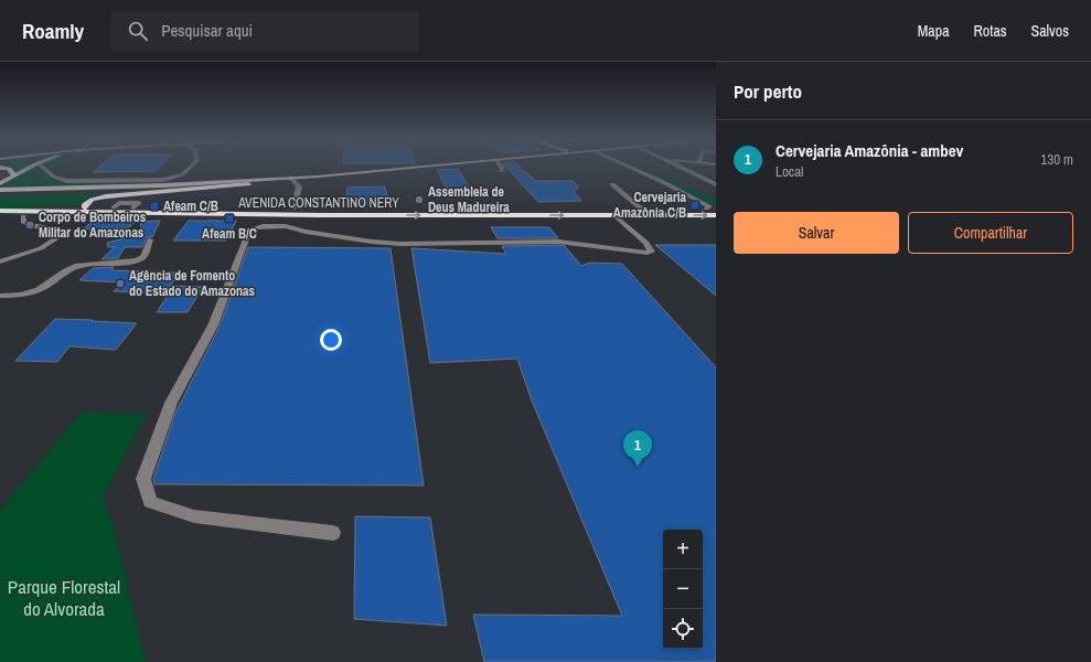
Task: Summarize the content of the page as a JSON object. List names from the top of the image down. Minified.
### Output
{"streets":{"highway":["AVENIDA CONSTANTINO NERY"]},"parks":["Parque Florestal do Alvorada"],"places":{"other":["Assembleia de Deus Madureira","Corpo de Bombeiros Militar do Amazonas","Agência de Fomento do Estado do Amazonas"],"transit":["Cervejaria Amazônia C/B","Afeam C/B","Afeam B/C"]},"page":{"header":"Roamly","search":"Pesquisar aqui","nav":["Mapa","Rotas","Salvos"],"heading":"Por perto","list":[{"mark":"1","name":"Cervejaria Amazônia - ambev","note":"Local","value":"130 m"}],"buttons":["Salvar","Compartilhar"],"pins":"1","map_buttons":["+","−"]}}
